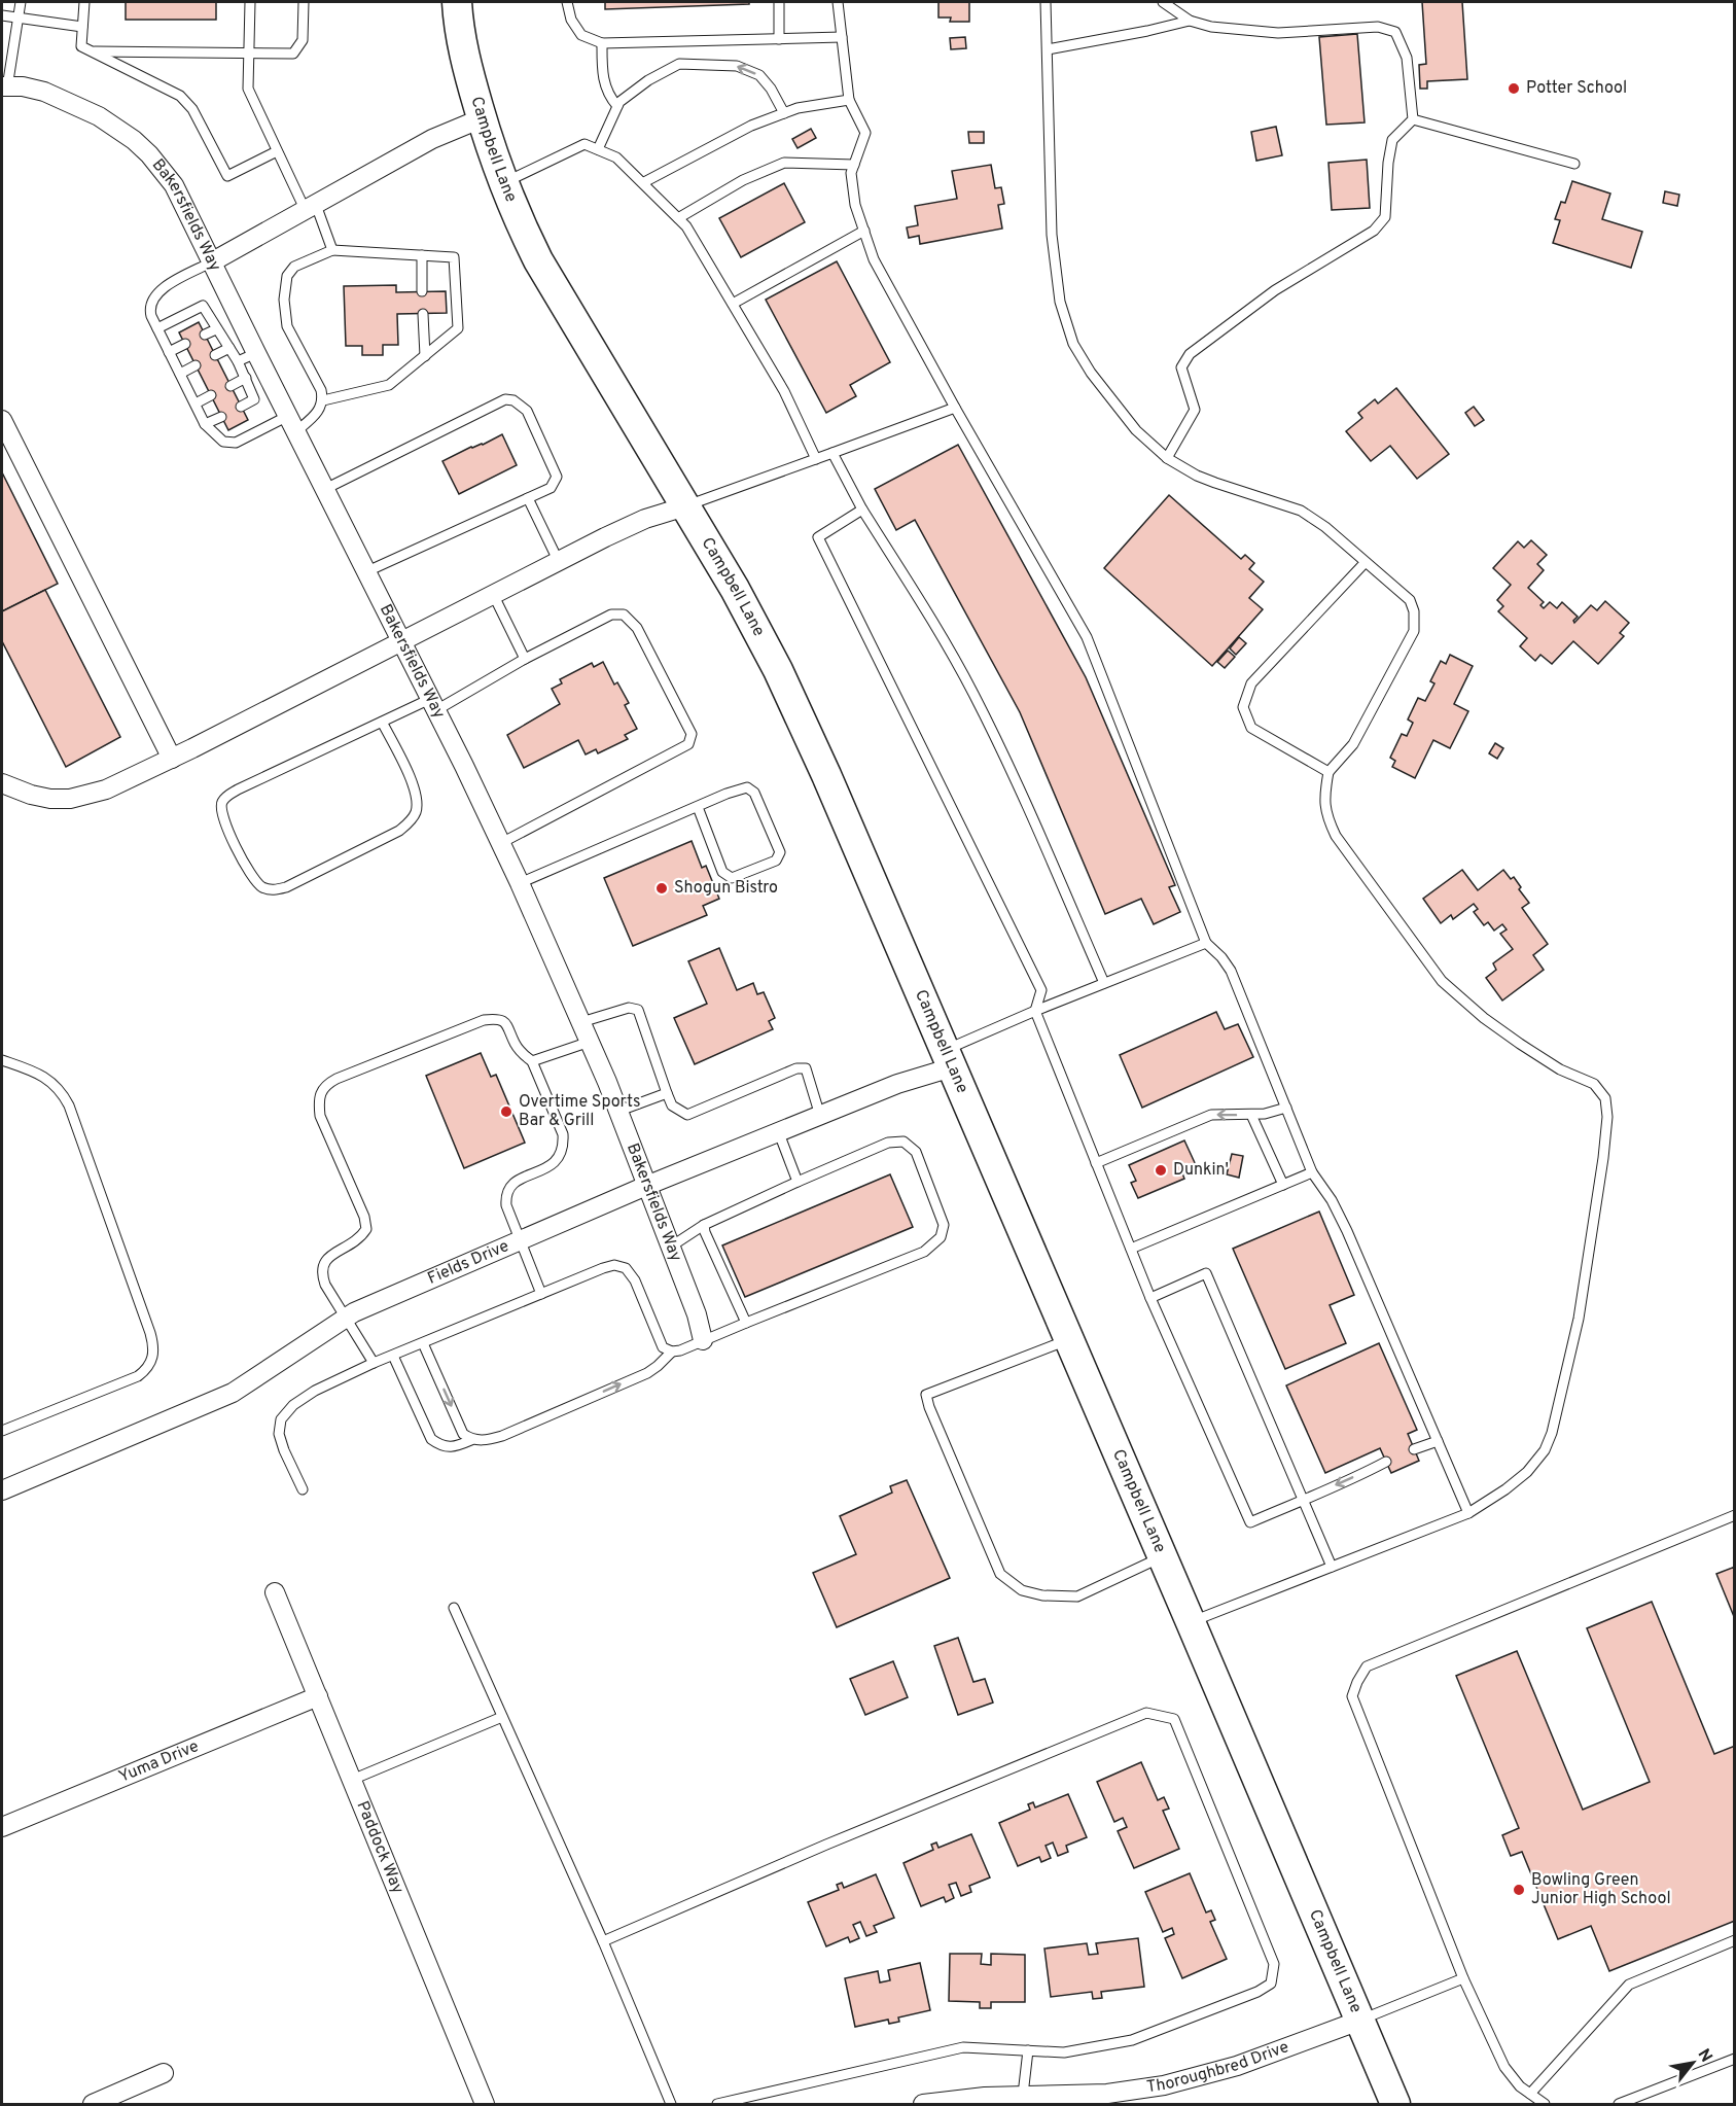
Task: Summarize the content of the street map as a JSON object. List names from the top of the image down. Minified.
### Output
{"streets":{"main road":["Campbell Lane"],"street":["Bakersfields Way","Fields Drive","Yuma Drive","Paddock Way","Thoroughbred Drive"]},"crossings":[["Campbell Lane","Fields Drive"],["Campbell Lane","Thoroughbred Drive"],["Bakersfields Way","Fields Drive"],["Yuma Drive","Paddock Way"]],"places":["Potter School","Shogun Bistro","Overtime Sports Bar & Grill","Dunkin'","Bowling Green Junior High School"],"north":"top right"}
